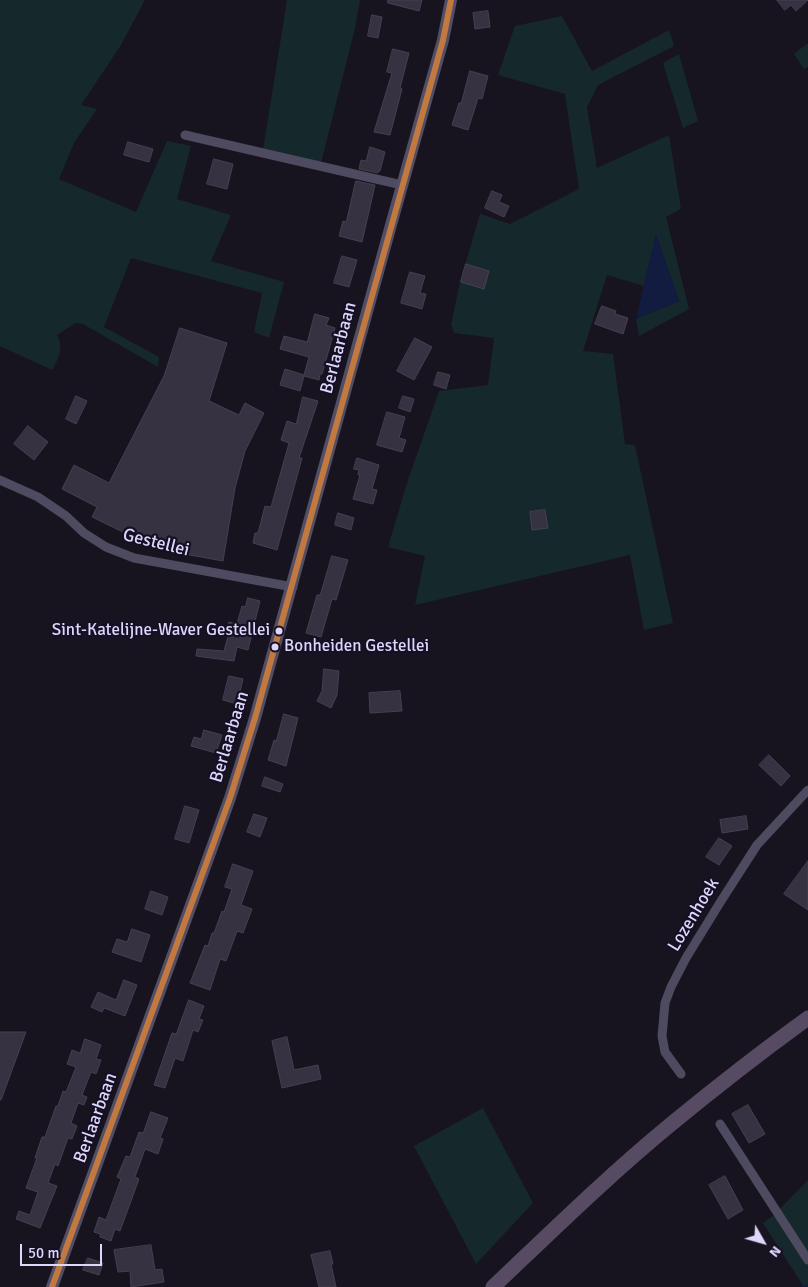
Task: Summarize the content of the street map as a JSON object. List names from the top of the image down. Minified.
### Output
{"streets":{"street":["Berlaarbaan","Gestellei","Lozenhoek"]},"crossings":[["Berlaarbaan","Gestellei"]],"places":["Sint-Katelijne-Waver Gestellei","Bonheiden Gestellei"],"scale_bar":"50 m","north":"bottom right"}
